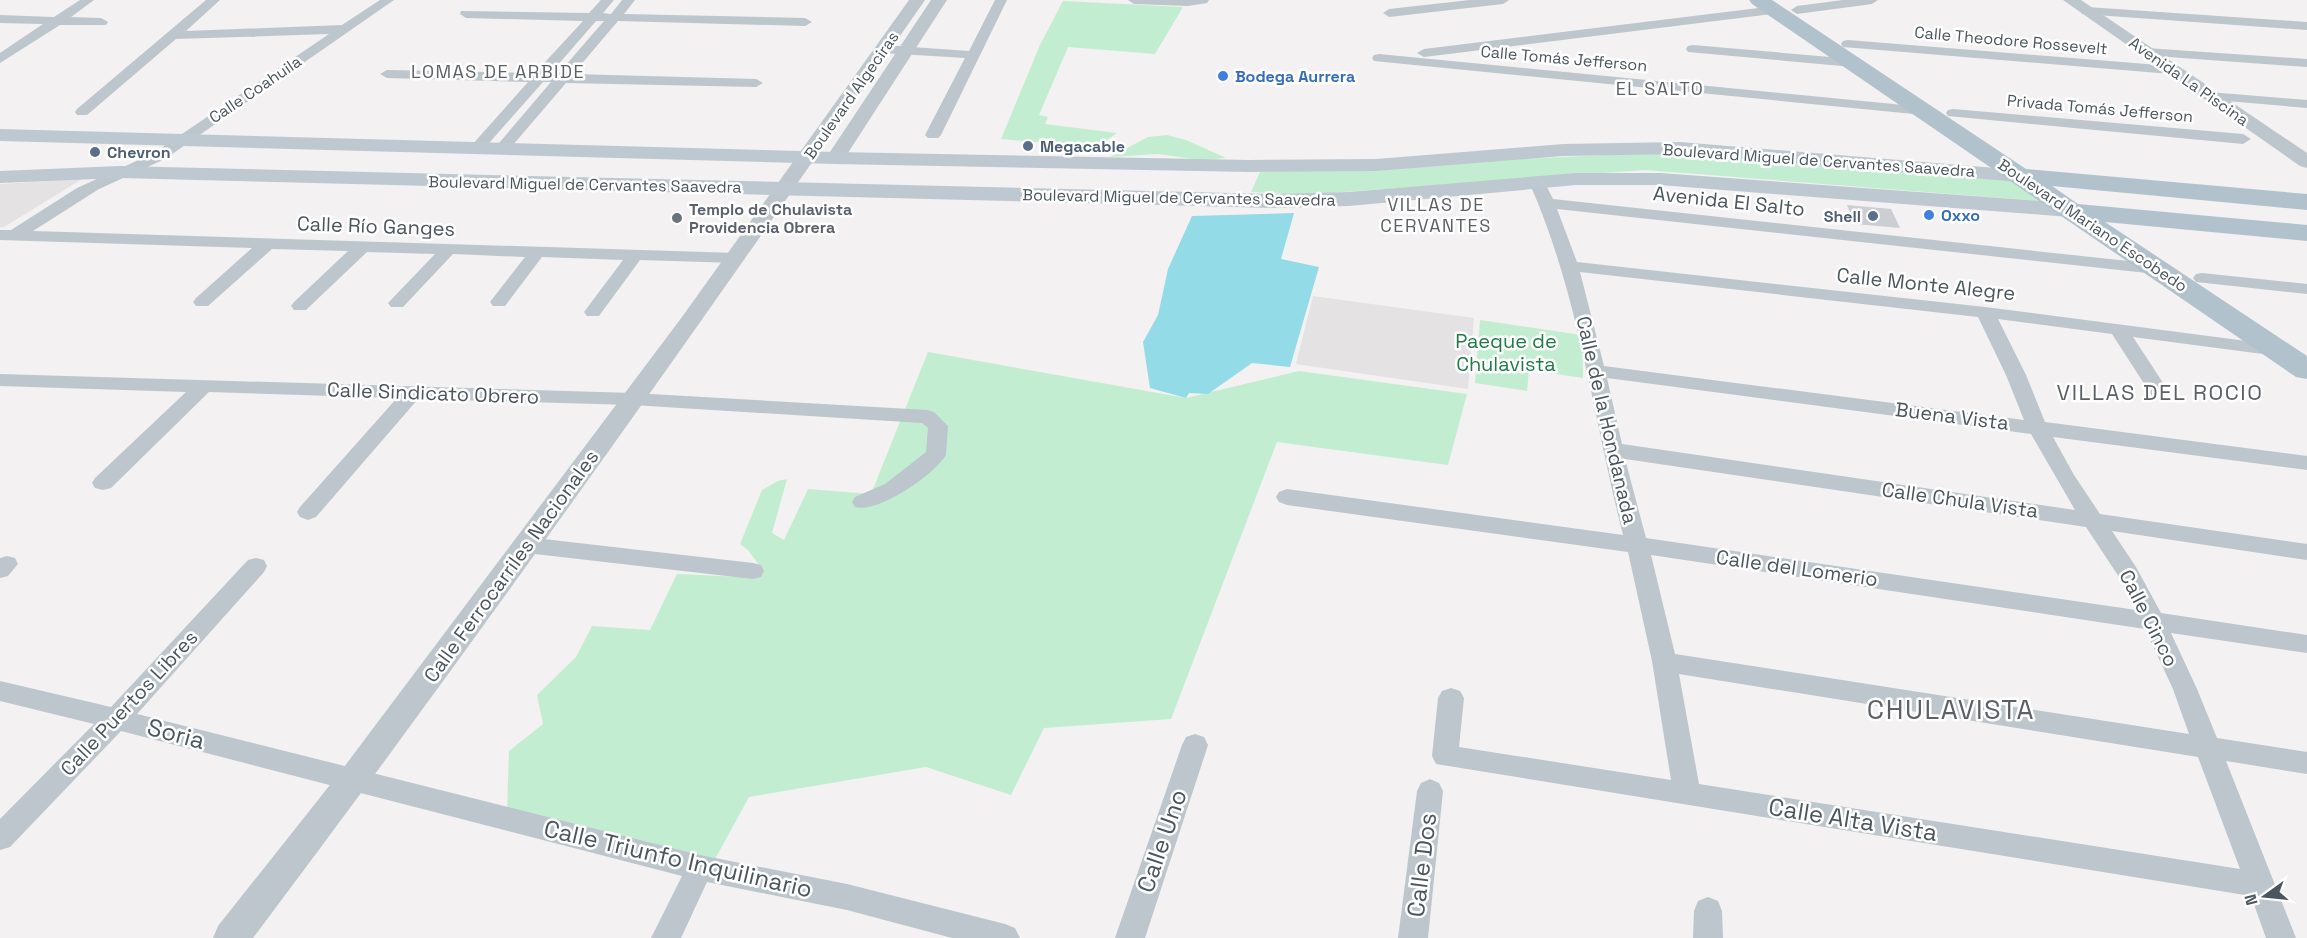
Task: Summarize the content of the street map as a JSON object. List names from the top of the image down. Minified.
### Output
{"streets":{"main road":["Boulevard Miguel de Cervantes Saavedra","Boulevard Mariano Escobedo"],"street":["Calle Theodore Rossevelt","Calle Tomás Jefferson","Avenida La Piscina","Calle Coahuila","Boulevard Algeciras","Privada Tomás Jefferson","Avenida El Salto","Calle Río Ganges","Calle Monte Alegre","Calle Sindicato Obrero","Buena Vista","Calle de la Hondanada","Calle Chula Vista","Calle Ferrocarriles Nacionales","Calle del Lomerio","Calle Cinco","Calle Puertos Libres","Soria","Calle Alta Vista","Calle Uno","Calle Triunfo Inquilinario","Calle Dos"]},"crossings":[["Calle Theodore Rossevelt","Avenida La Piscina"],["Calle Theodore Rossevelt","Boulevard Mariano Escobedo"],["Calle Tomás Jefferson","Boulevard Mariano Escobedo"],["Calle Coahuila","Boulevard Miguel de Cervantes Saavedra"],["Calle Coahuila","Calle Río Ganges"],["Boulevard Algeciras","Boulevard Miguel de Cervantes Saavedra"],["Boulevard Algeciras","Calle Ferrocarriles Nacionales"],["Privada Tomás Jefferson","Boulevard Mariano Escobedo"],["Boulevard Miguel de Cervantes Saavedra","Boulevard Mariano Escobedo"],["Boulevard Miguel de Cervantes Saavedra","Calle de la Hondanada"],["Boulevard Miguel de Cervantes Saavedra","Calle Ferrocarriles Nacionales"],["Avenida El Salto","Boulevard Mariano Escobedo"],["Avenida El Salto","Calle de la Hondanada"],["Boulevard Mariano Escobedo","Calle Monte Alegre"],["Calle Río Ganges","Calle Ferrocarriles Nacionales"],["Calle Monte Alegre","Calle de la Hondanada"],["Calle Monte Alegre","Calle Cinco"],["Calle Sindicato Obrero","Calle Ferrocarriles Nacionales"],["Buena Vista","Calle de la Hondanada"],["Buena Vista","Calle Cinco"],["Calle de la Hondanada","Calle Chula Vista"],["Calle de la Hondanada","Calle del Lomerio"],["Calle de la Hondanada","Calle Alta Vista"],["Calle Chula Vista","Calle Cinco"],["Calle Ferrocarriles Nacionales","Soria"],["Calle Ferrocarriles Nacionales","Calle Triunfo Inquilinario"],["Calle del Lomerio","Calle Cinco"],["Calle Cinco","Calle Alta Vista"],["Calle Puertos Libres","Soria"],["Soria","Calle Triunfo Inquilinario"]],"districts":["LOMAS DE ARBIDE","EL SALTO","VILLAS DE CERVANTES","VILLAS DEL ROCIO","CHULAVISTA"],"parks":["Paeque de Chulavista"],"places":["Bodega Aurrera","Megacable","Chevron","Oxxo","Shell","Templo de Chulavista Providencia Obrera"],"north":"left"}
